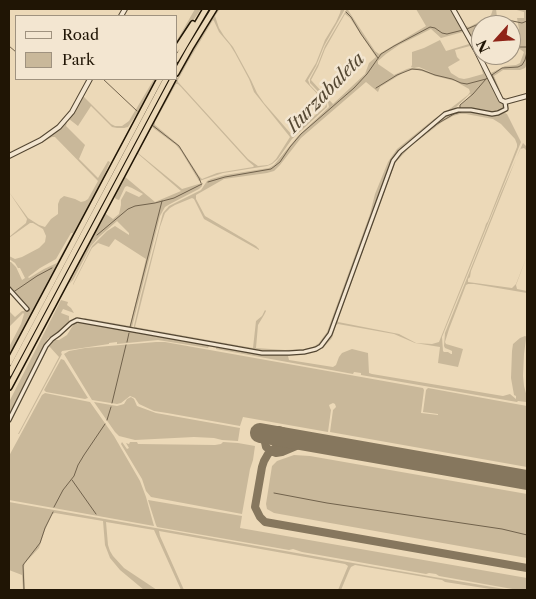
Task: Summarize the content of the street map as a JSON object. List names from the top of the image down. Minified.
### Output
{"water":["Iturzabaleta"],"legend":["Road","Park"],"north":"bottom left"}
